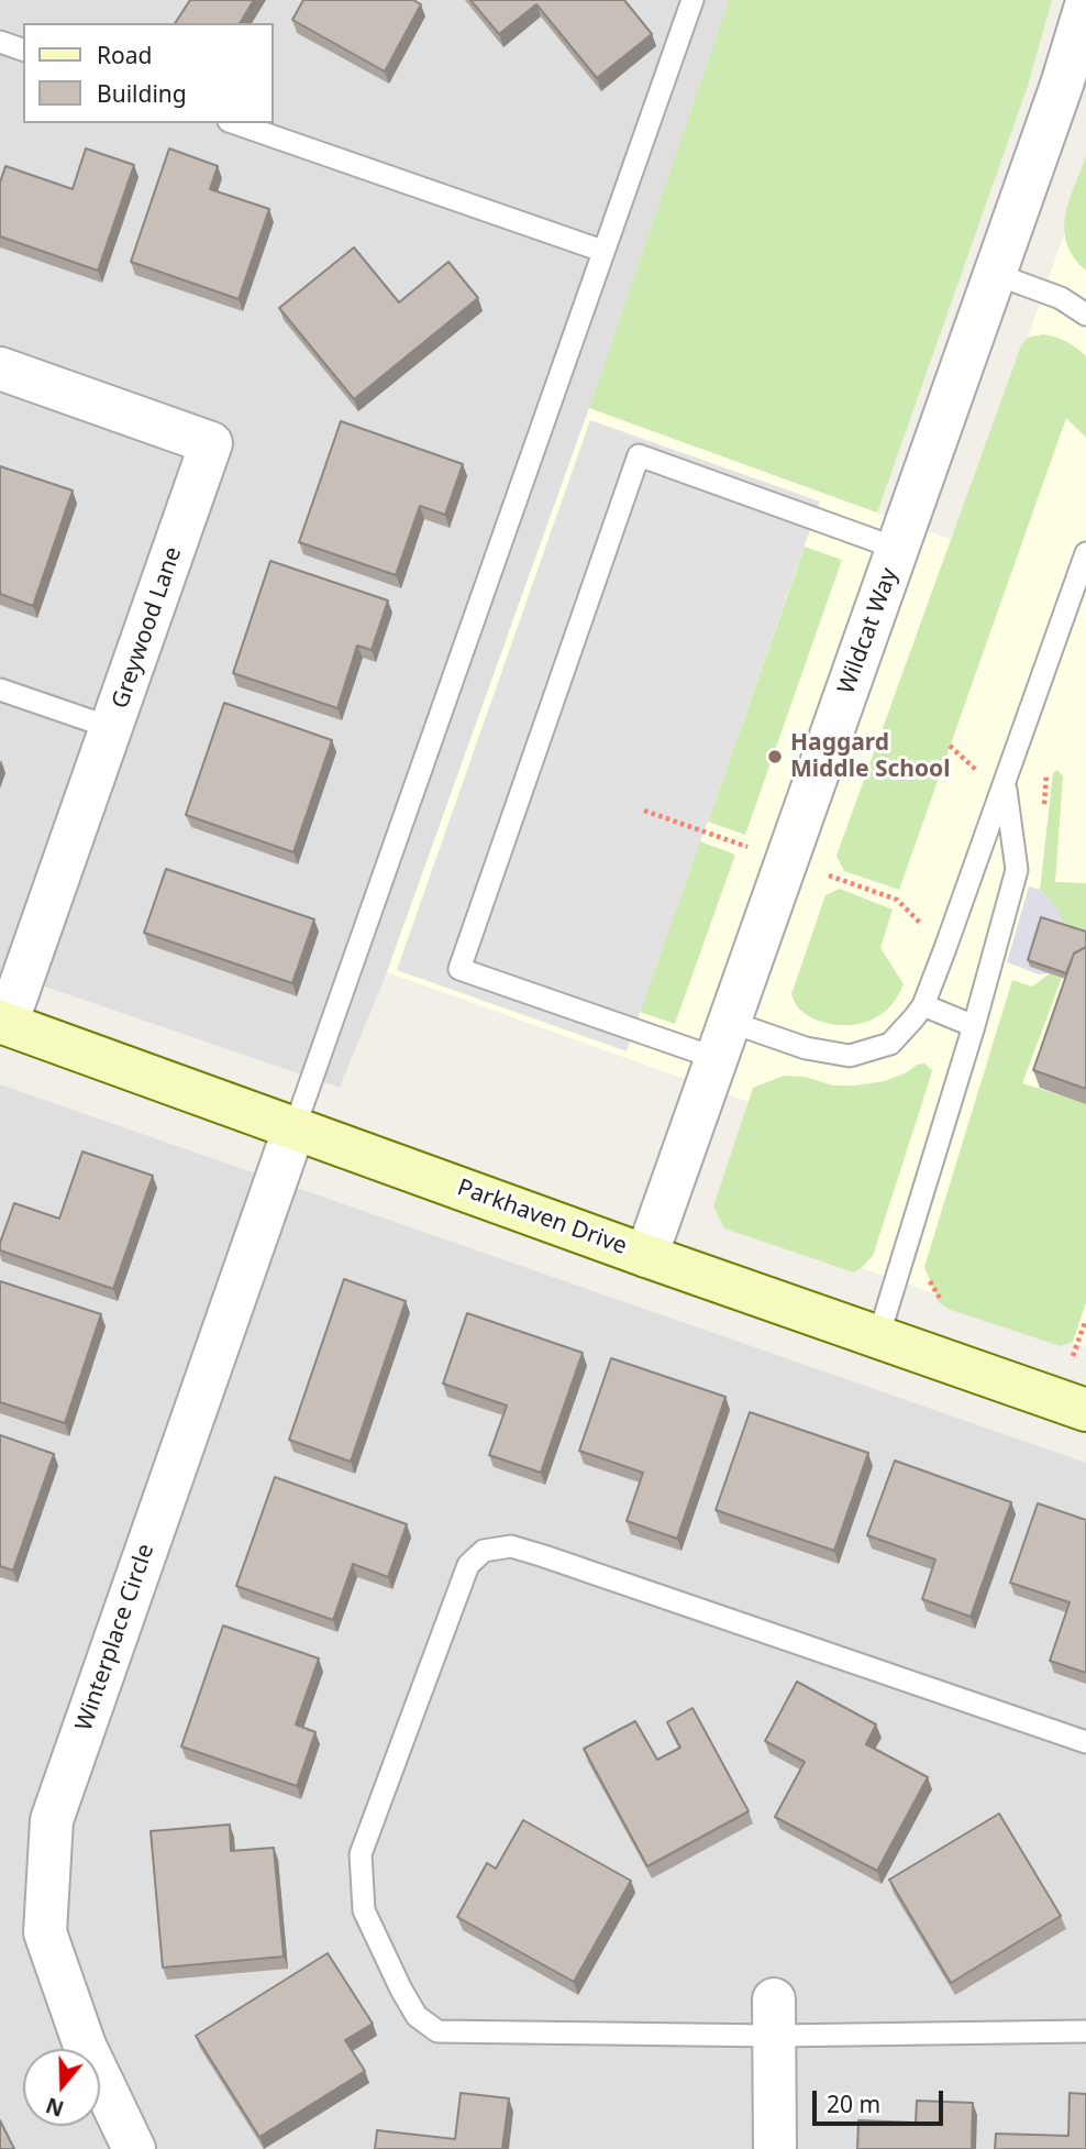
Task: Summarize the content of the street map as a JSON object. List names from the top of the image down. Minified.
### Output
{"streets":{"street":["Greywood Lane","Wildcat Way","Parkhaven Drive","Winterplace Circle"]},"crossings":[["Greywood Lane","Parkhaven Drive"],["Wildcat Way","Parkhaven Drive"],["Parkhaven Drive","Winterplace Circle"]],"places":["Haggard Middle School"],"legend":["Road","Building"],"scale_bar":"20 m","north":"bottom"}
